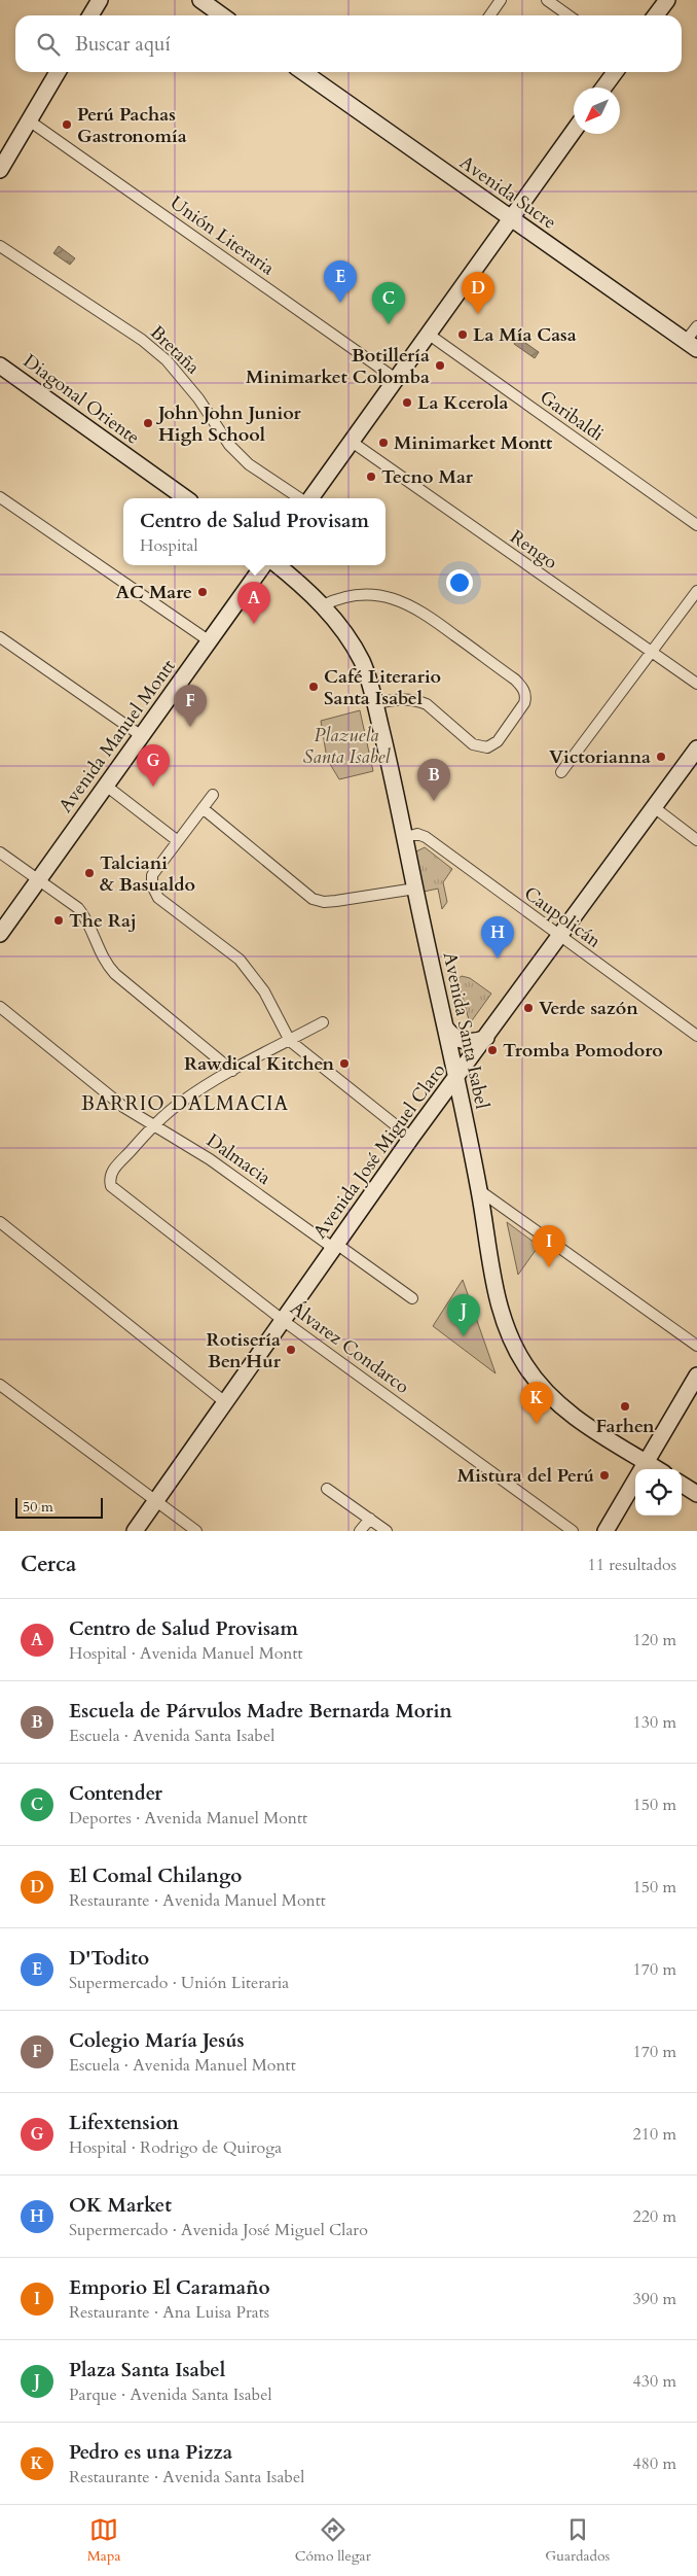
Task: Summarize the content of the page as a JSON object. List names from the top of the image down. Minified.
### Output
{"streets":{"main road":["Avenida Sucre","Diagonal Oriente","Avenida Manuel Montt","Avenida Santa Isabel","Avenida José Miguel Claro"],"street":["Unión Literaria","Bretaña","Garibaldi","Rengo","Caupolicán","Dalmacia","Álvarez Condarco"]},"crossings":[["Caupolicán","Avenida Santa Isabel"],["Caupolicán","Avenida José Miguel Claro"],["Avenida Santa Isabel","Avenida José Miguel Claro"],["Avenida José Miguel Claro","Dalmacia"],["Avenida José Miguel Claro","Álvarez Condarco"],["Dalmacia","Álvarez Condarco"]],"districts":["BARRIO DALMACIA"],"parks":["Plazuela Santa Isabel"],"places":["Perú Pachas Gastronomía","La Mía Casa","Botillería Minimarket Colomba","La Kcerola","John John Junior High School","Minimarket Montt","Tecno Mar","AC Mare","Café Literario Santa Isabel","Victorianna","Talciani & Basualdo","The Raj","Verde sazón","Tromba Pomodoro","Rawdical Kitchen","Rotisería Ben Hur","Farhen","Mistura del Perú"],"scale_bar":"50 m","north":"bottom left","page":{"search":"Buscar aquí","pins":["E","D","C","A","F","G","B","H","I","J","K"],"popup":["Centro de Salud Provisam","Hospital"],"scale":"50 m","heading":["Cerca","11 resultados"],"list":[{"mark":"A","name":"Centro de Salud Provisam","note":"Hospital · Avenida Manuel Montt","value":"120 m"},{"mark":"B","name":"Escuela de Párvulos Madre Bernarda Morin","note":"Escuela · Avenida Santa Isabel","value":"130 m"},{"mark":"C","name":"Contender","note":"Deportes · Avenida Manuel Montt","value":"150 m"},{"mark":"D","name":"El Comal Chilango","note":"Restaurante · Avenida Manuel Montt","value":"150 m"},{"mark":"E","name":"D'Todito","note":"Supermercado · Unión Literaria","value":"170 m"},{"mark":"F","name":"Colegio María Jesús","note":"Escuela · Avenida Manuel Montt","value":"170 m"},{"mark":"G","name":"Lifextension","note":"Hospital · Rodrigo de Quiroga","value":"210 m"},{"mark":"H","name":"OK Market","note":"Supermercado · Avenida José Miguel Claro","value":"220 m"},{"mark":"I","name":"Emporio El Caramaño","note":"Restaurante · Ana Luisa Prats","value":"390 m"},{"mark":"J","name":"Plaza Santa Isabel","note":"Parque · Avenida Santa Isabel","value":"430 m"},{"mark":"K","name":"Pedro es una Pizza","note":"Restaurante · Avenida Santa Isabel","value":"480 m"}],"nav":["Mapa","Cómo llegar","Guardados"]}}
